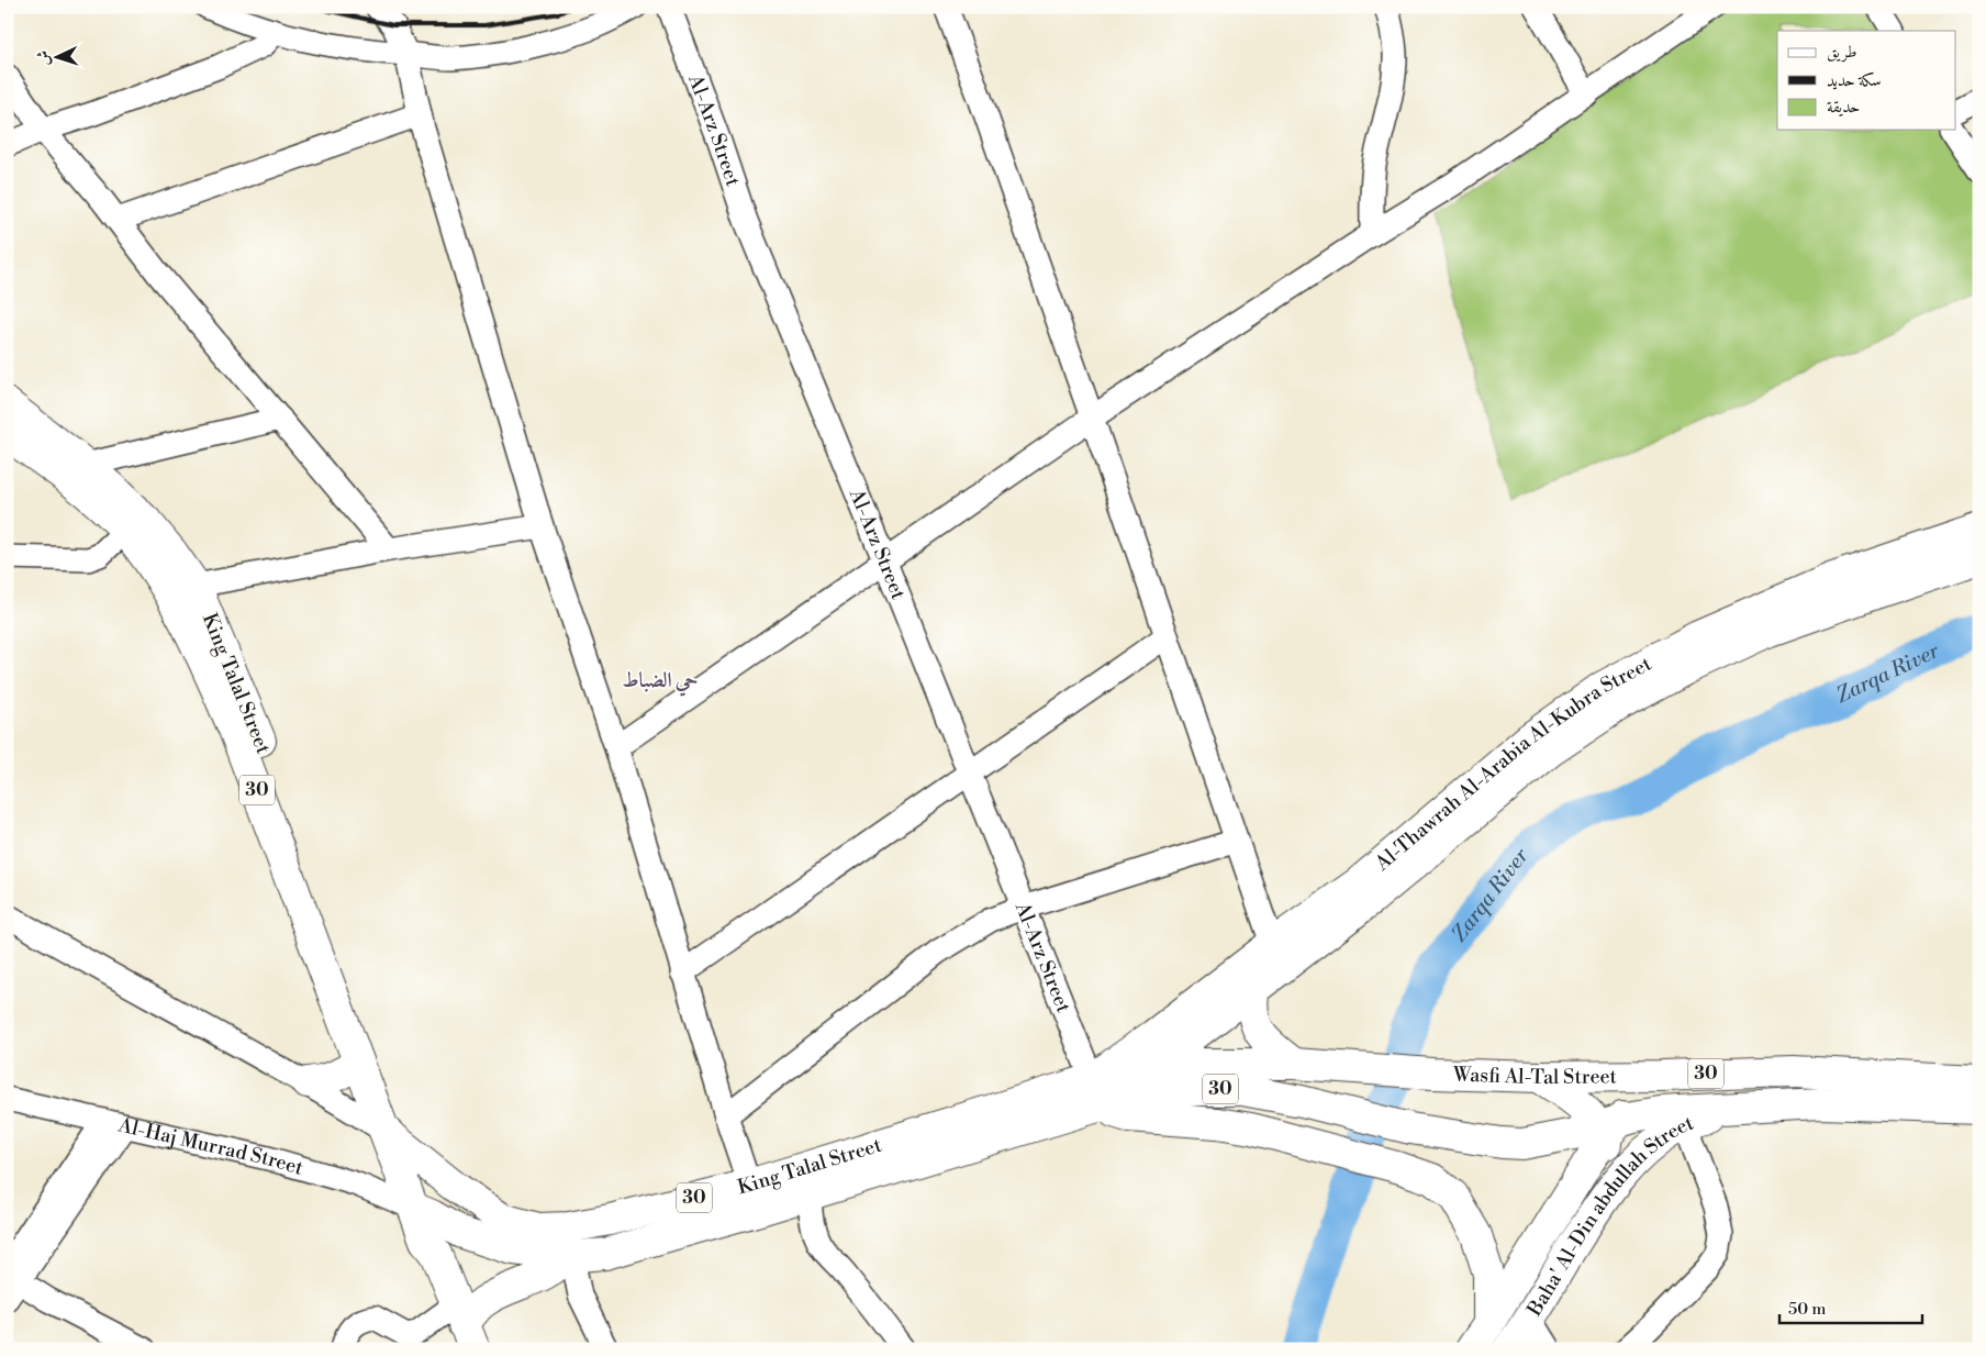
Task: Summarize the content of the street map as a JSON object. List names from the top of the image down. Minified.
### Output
{"streets":{"main road":["King Talal Street","Al-Thawrah Al-Arabia Al-Kubra Street","30","Wasfi Al-Tal Street","Baha' Al-Din abdullah Street"],"street":["Al-Arz Street","Al-Haj Murrad Street"]},"crossings":[["Al-Arz Street","King Talal Street"],["Al-Arz Street","Al-Thawrah Al-Arabia Al-Kubra Street"],["Al-Arz Street","Wasfi Al-Tal Street"],["King Talal Street","Al-Thawrah Al-Arabia Al-Kubra Street"],["King Talal Street","Wasfi Al-Tal Street"],["King Talal Street","Al-Haj Murrad Street"],["Al-Thawrah Al-Arabia Al-Kubra Street","Wasfi Al-Tal Street"],["Wasfi Al-Tal Street","Baha' Al-Din abdullah Street"]],"districts":["حي الضباط"],"water":["Zarqa River"],"legend":["طريق","سكة حديد","حديقة"],"scale_bar":"50 m","north":"left"}
